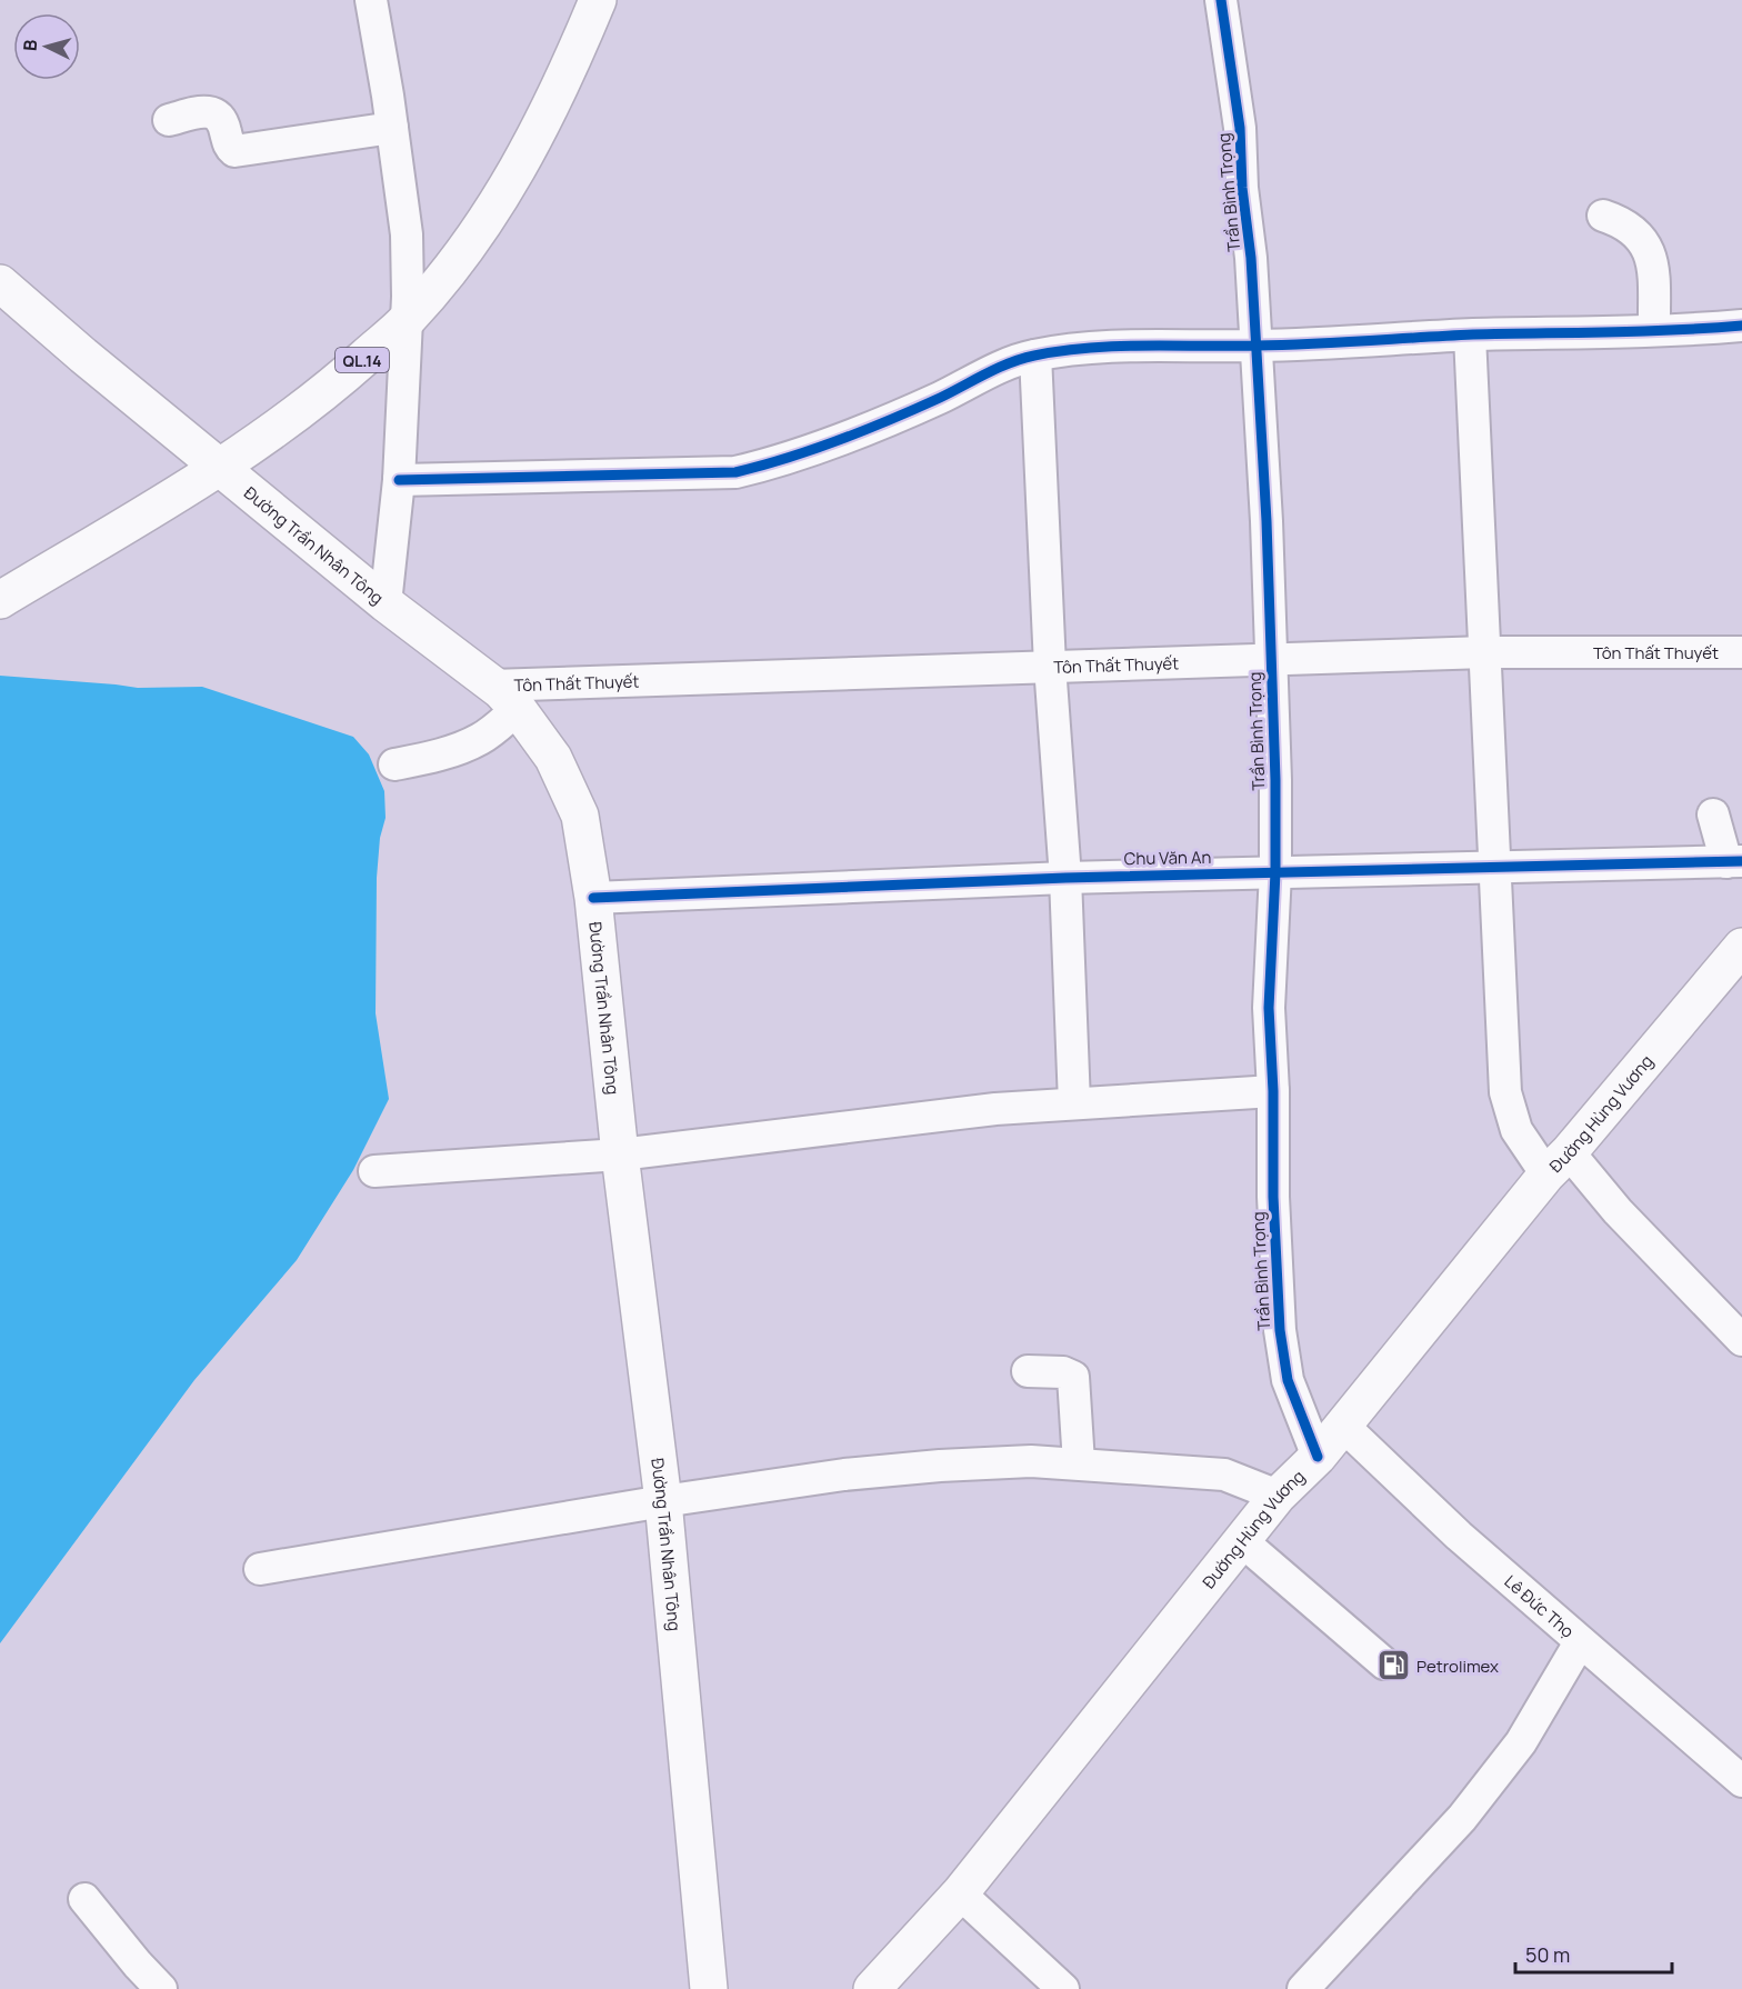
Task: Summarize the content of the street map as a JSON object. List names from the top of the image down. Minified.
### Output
{"streets":{"main road":["QL.14","Đường Trần Nhân Tông","Đường Hùng Vương"],"street":["Trần Bình Trọng","Tôn Thất Thuyết","Chu Văn An","Lê Đức Thọ"]},"crossings":[["Trần Bình Trọng","Tôn Thất Thuyết"],["Trần Bình Trọng","Chu Văn An"],["Trần Bình Trọng","Đường Hùng Vương"],["QL.14","Đường Trần Nhân Tông"],["Đường Trần Nhân Tông","Tôn Thất Thuyết"],["Đường Trần Nhân Tông","Chu Văn An"],["Đường Hùng Vương","Lê Đức Thọ"]],"places":{"fuel station":["Petrolimex"]},"scale_bar":"50 m","north":"left"}
